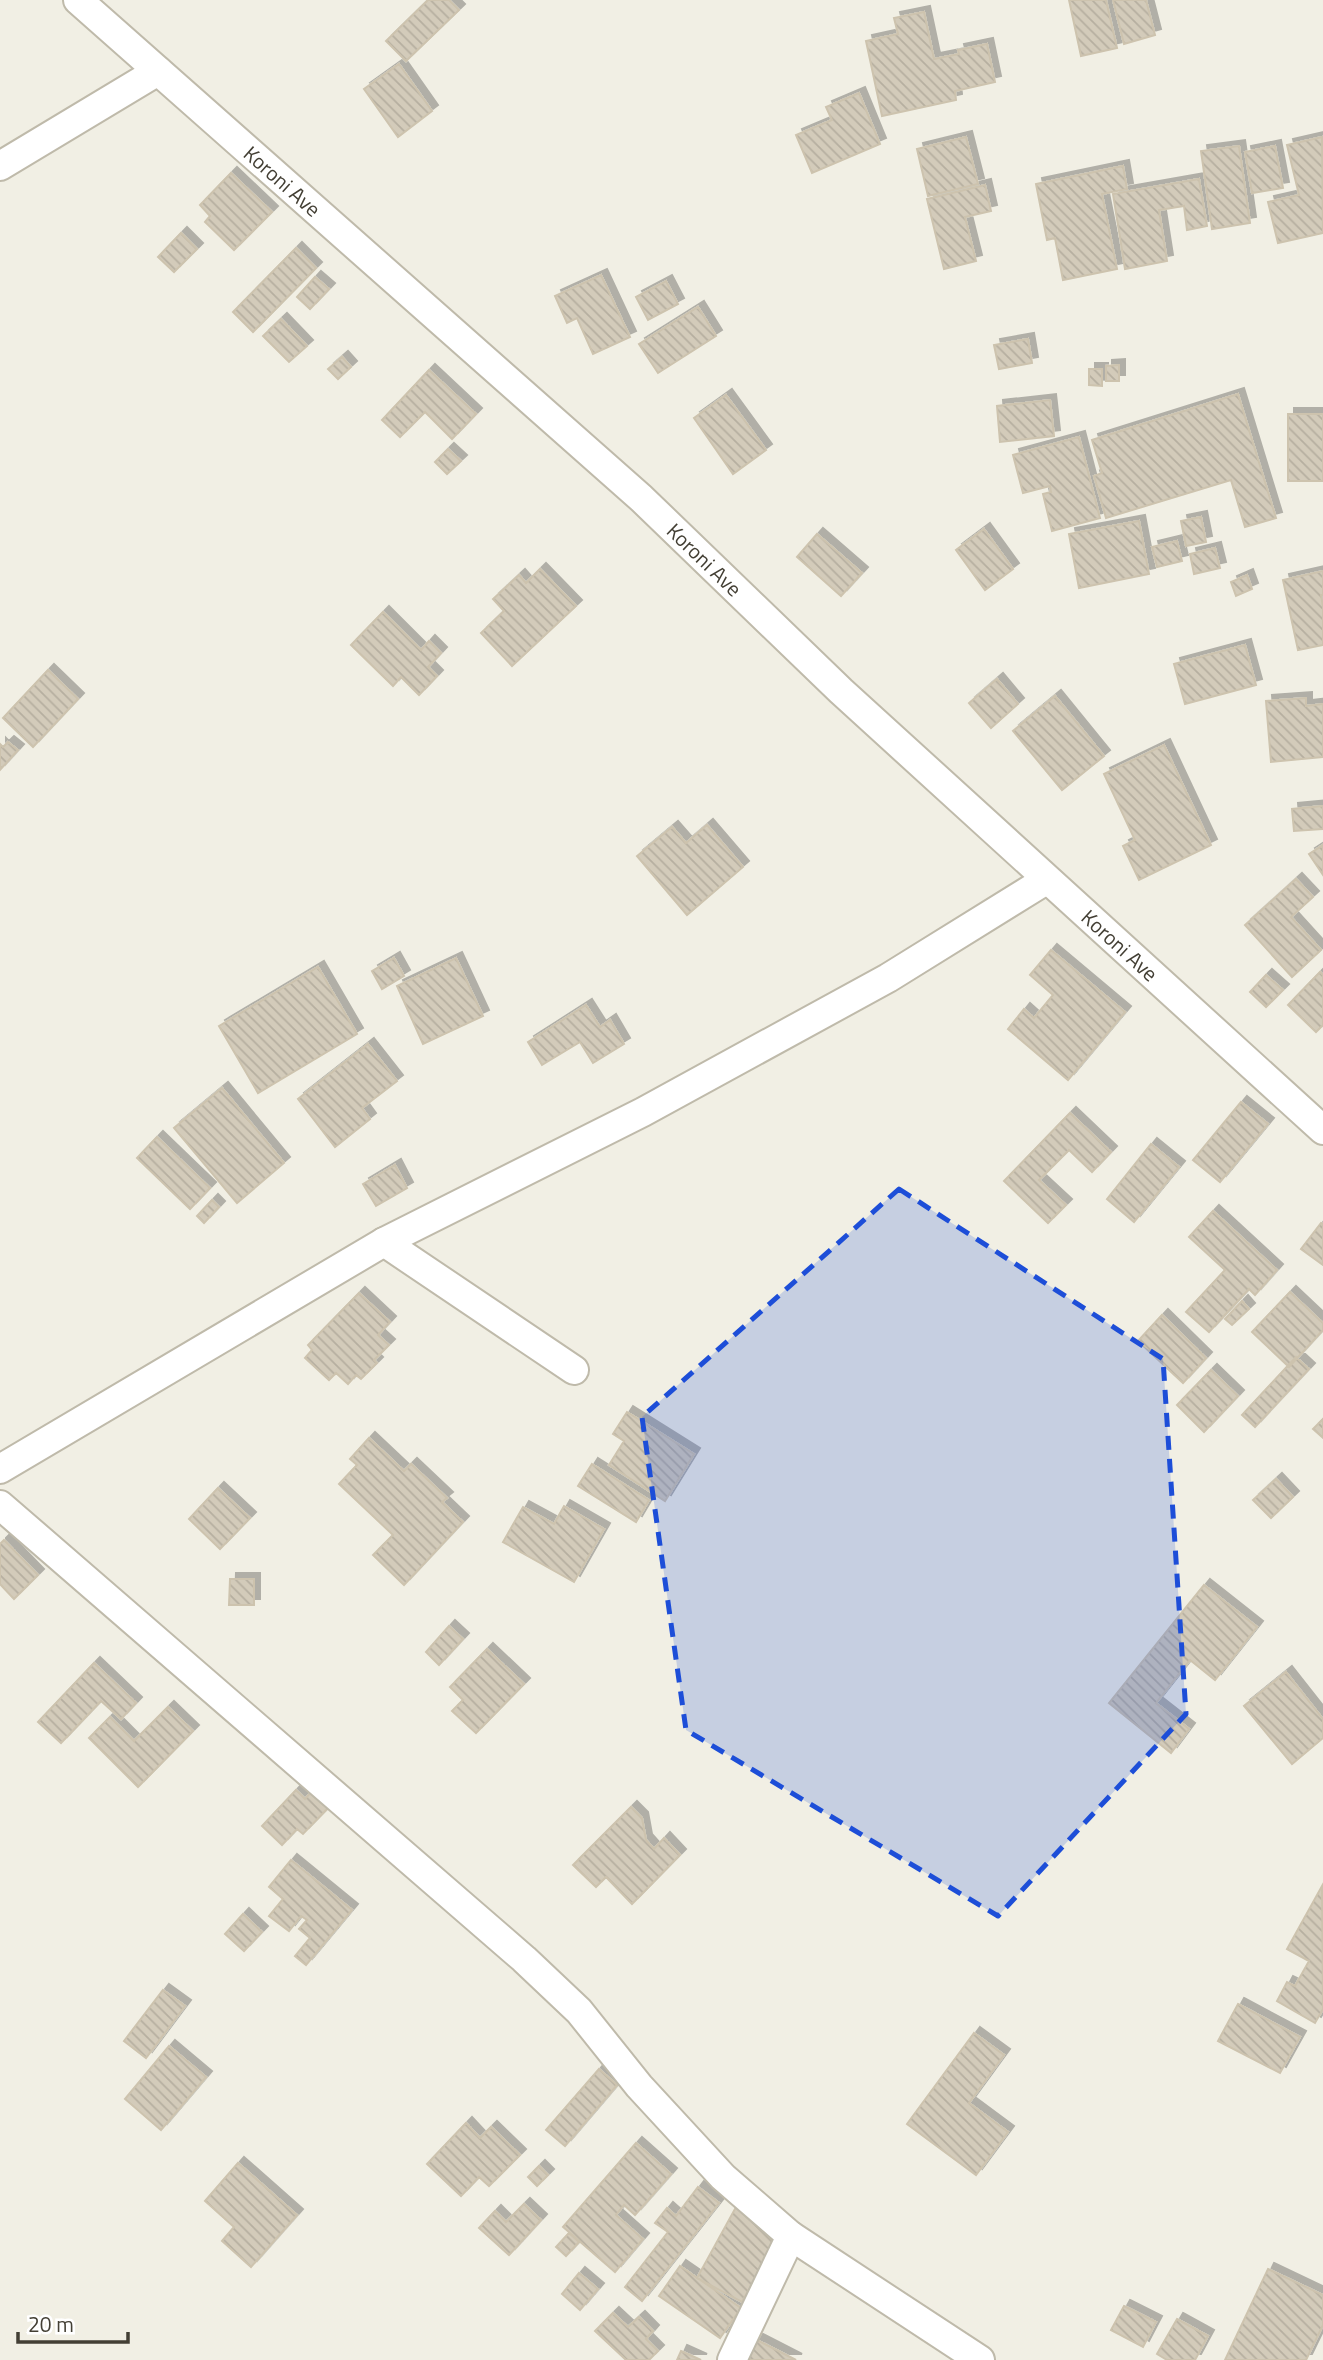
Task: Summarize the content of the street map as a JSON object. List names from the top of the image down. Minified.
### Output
{"streets":{"street":["Koroni Ave"]},"scale_bar":"20 m"}
